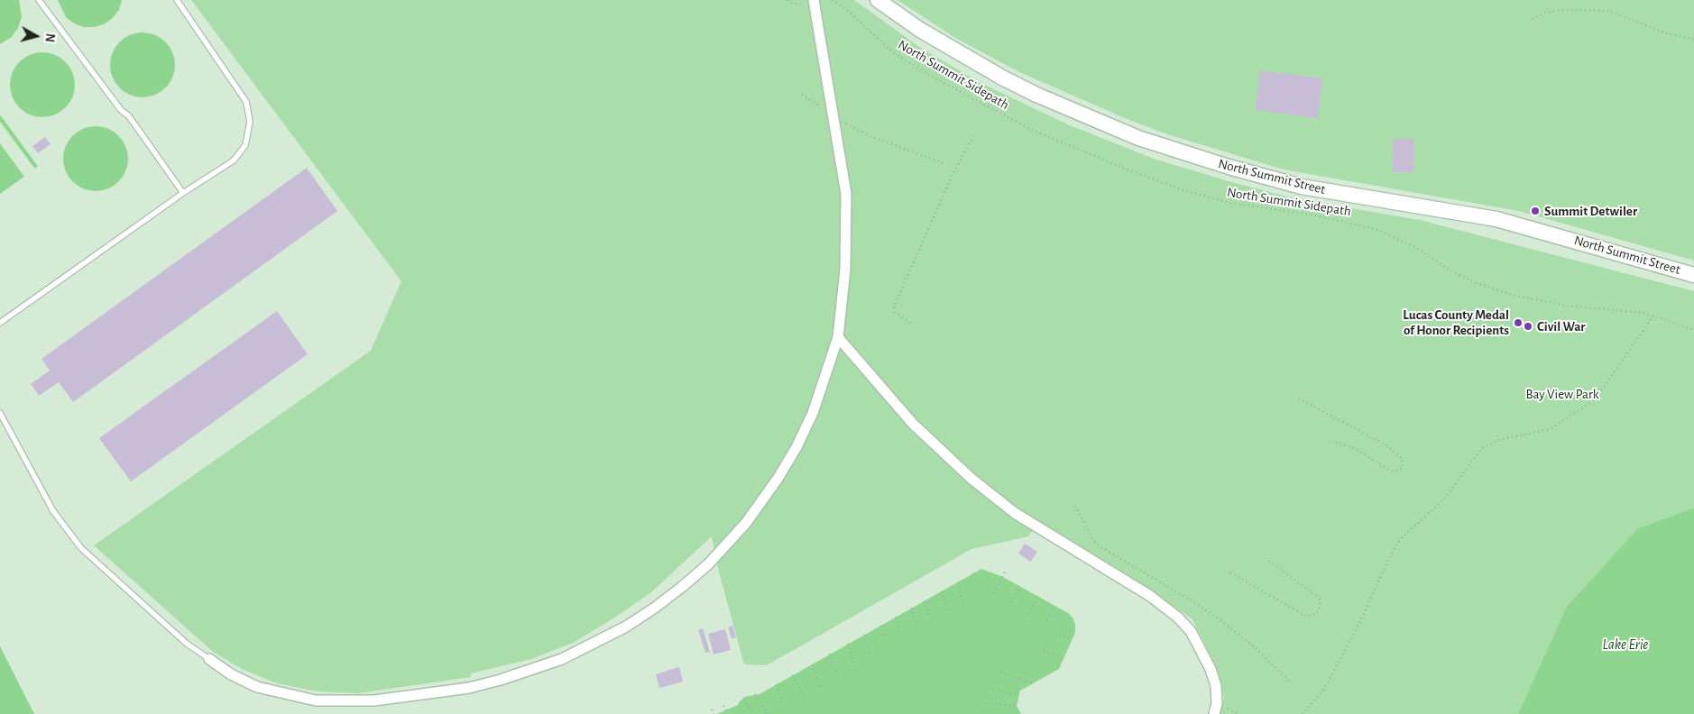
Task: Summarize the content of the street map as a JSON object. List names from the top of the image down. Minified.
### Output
{"streets":{"main road":["North Summit Street"],"path":["North Summit Sidepath"]},"water":["Lake Erie"],"parks":["Bay View Park"],"places":["Summit Detwiler","Lucas County Medal of Honor Recipients","Civil War"],"north":"right"}
